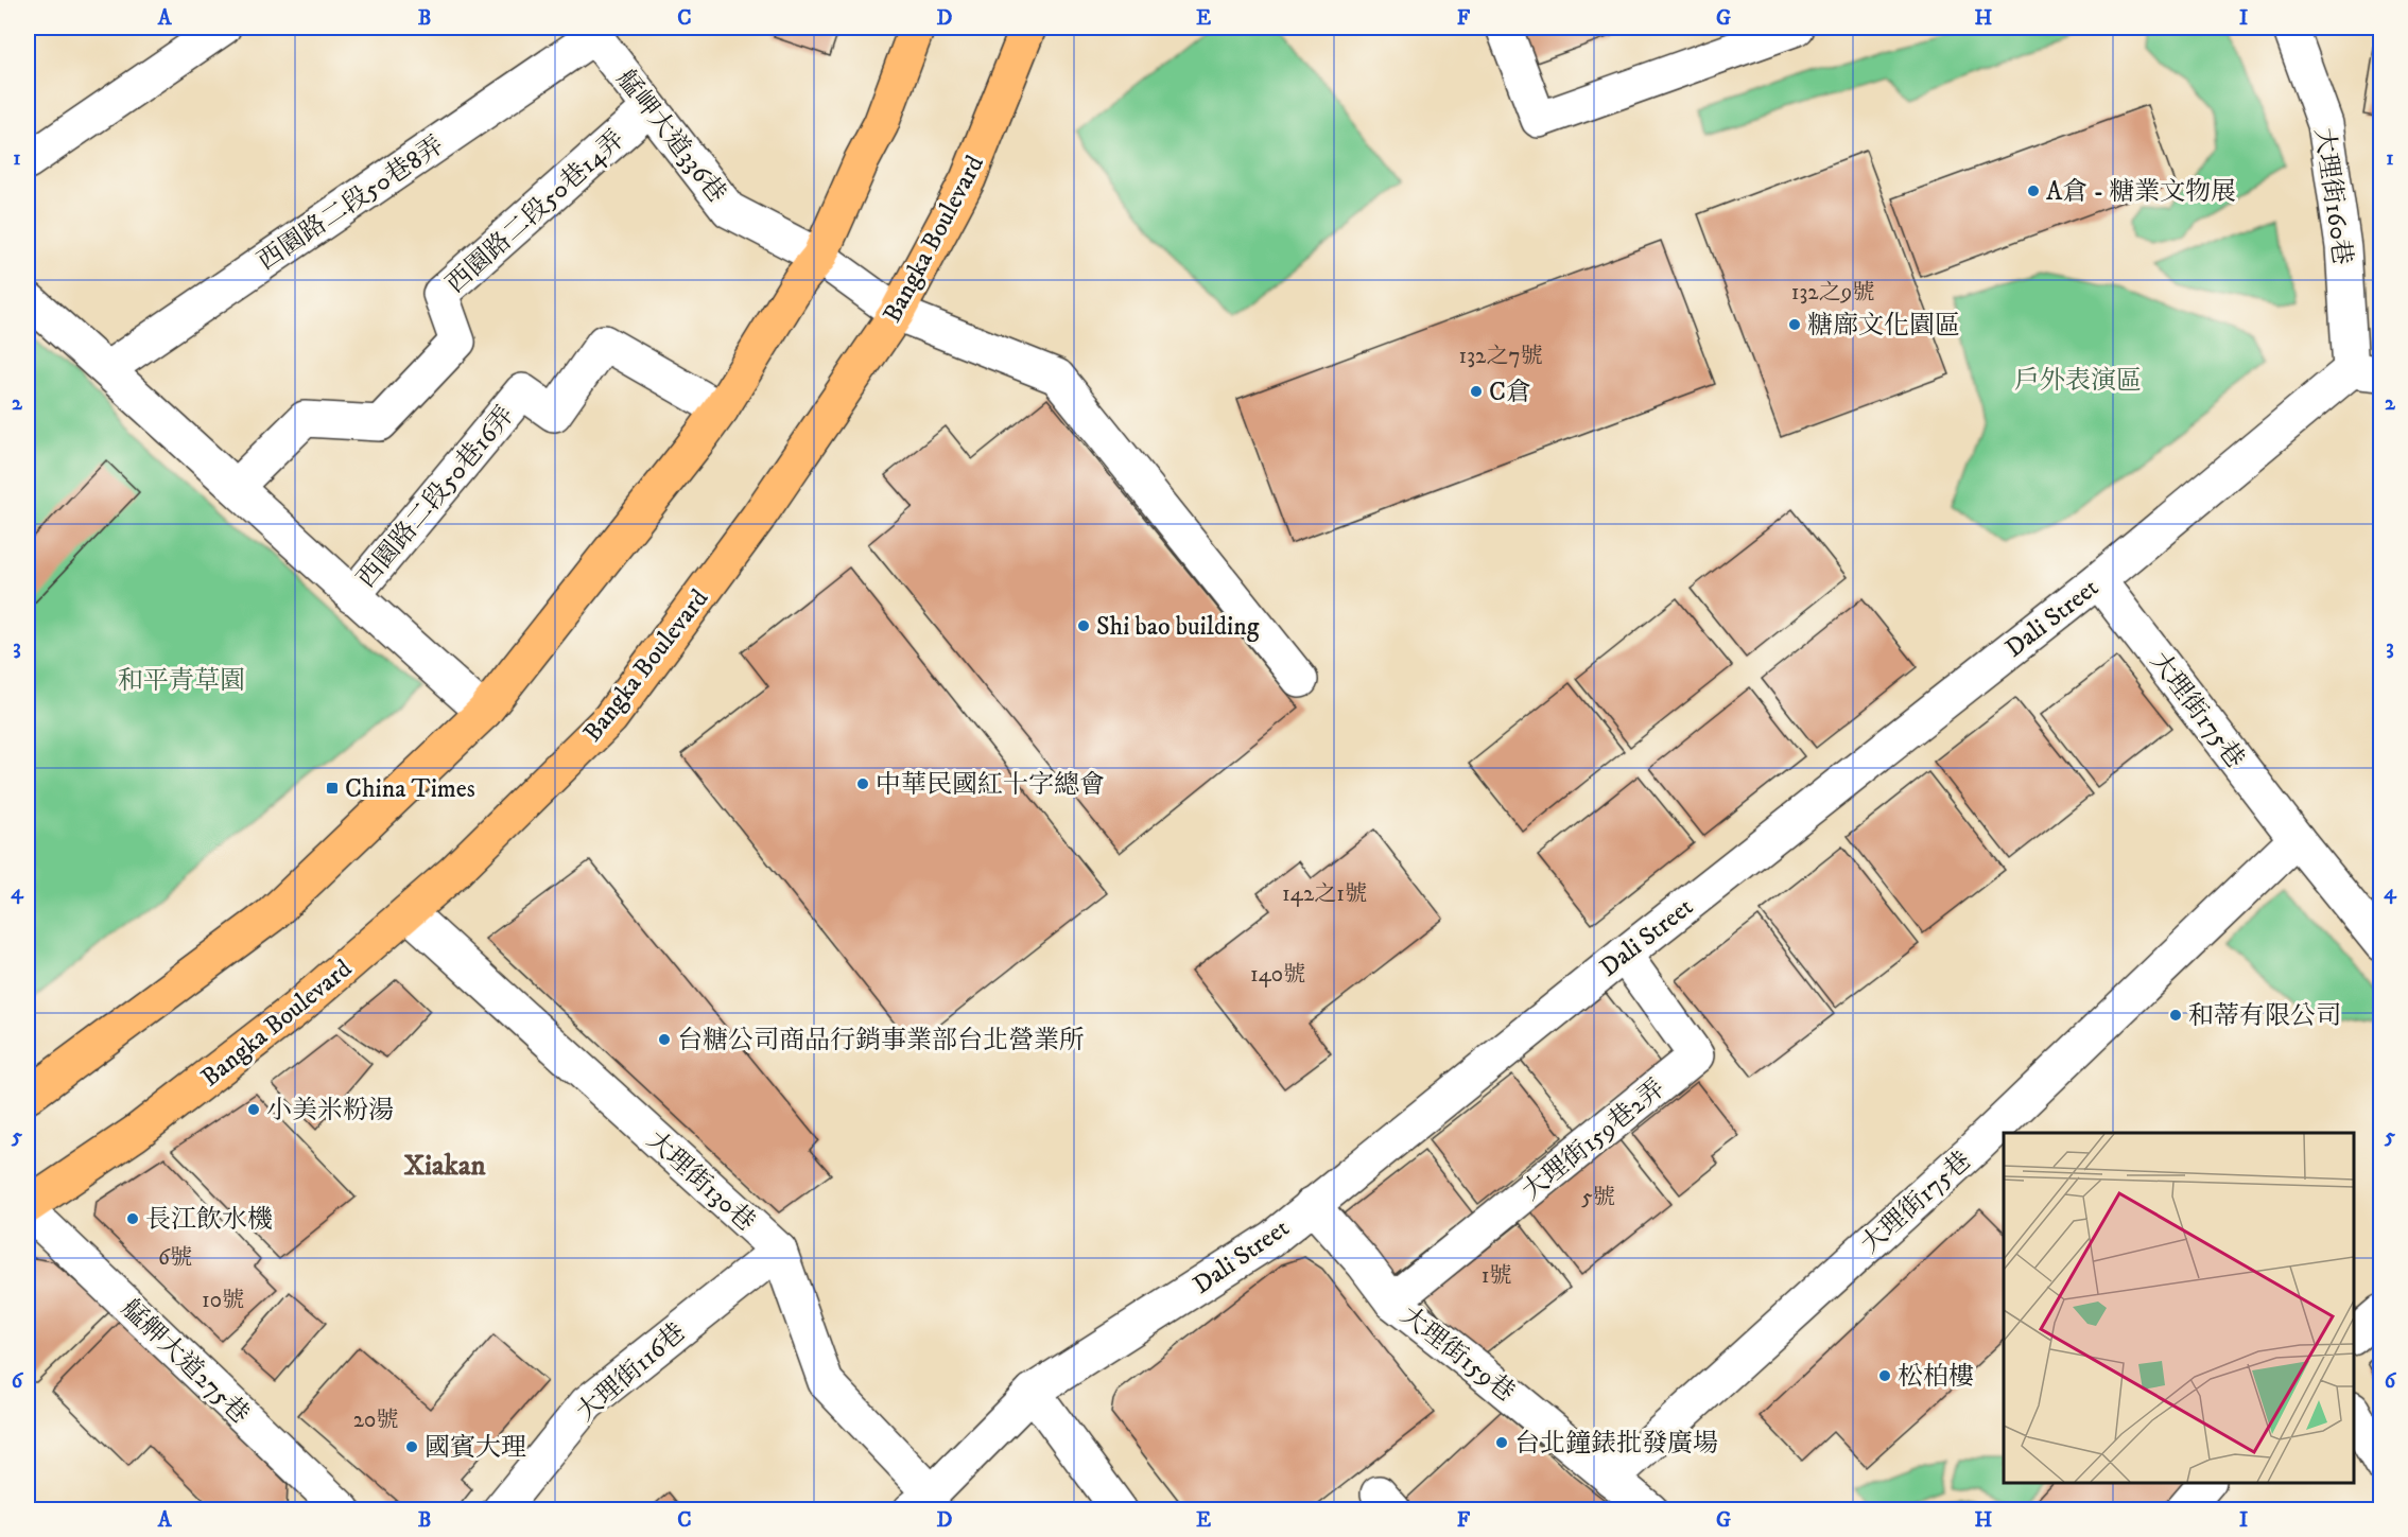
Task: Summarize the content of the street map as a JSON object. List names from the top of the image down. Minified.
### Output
{"streets":{"main road":["Bangka Boulevard"],"street":["艋岬大道336巷","大理街160巷","西園路二段50巷8弄","西園路二段50巷14弄","西園路二段50巷16弄","Dali Street","大理街175巷","大理街159巷2弄","大理街130巷","大理街159巷","艋舺大道275巷","大理街116巷"]},"crossings":[["艋岬大道336巷","西園路二段50巷8弄"],["艋岬大道336巷","西園路二段50巷14弄"],["艋岬大道336巷","Bangka Boulevard"],["大理街160巷","Dali Street"],["Bangka Boulevard","大理街130巷"],["Dali Street","大理街175巷"],["Dali Street","大理街159巷2弄"],["Dali Street","大理街130巷"],["Dali Street","大理街159巷"],["大理街175巷","大理街159巷"],["大理街159巷2弄","大理街159巷"],["大理街130巷","大理街116巷"]],"districts":["Xiakan"],"parks":["戶外表演區","和平青草園"],"places":{"other":["A倉 - 糖業文物展","糖廍文化園區","C倉","Shi bao building","中華民國紅十字總會","和蒂有限公司","台糖公司商品行銷事業部台北營業所","小美米粉湯","長江飲水機","松柏樓","台北鐘錶批發廣場","國賓大理"],"transit":["China Times"]},"house_numbers":["132之9號","132之7號","142之1號","140號","5號","6號","1號","10號","20號"],"grid":{"columns":["A","B","C","D","E","F","G","H","I"],"rows":["1","2","3","4","5","6"]}}
